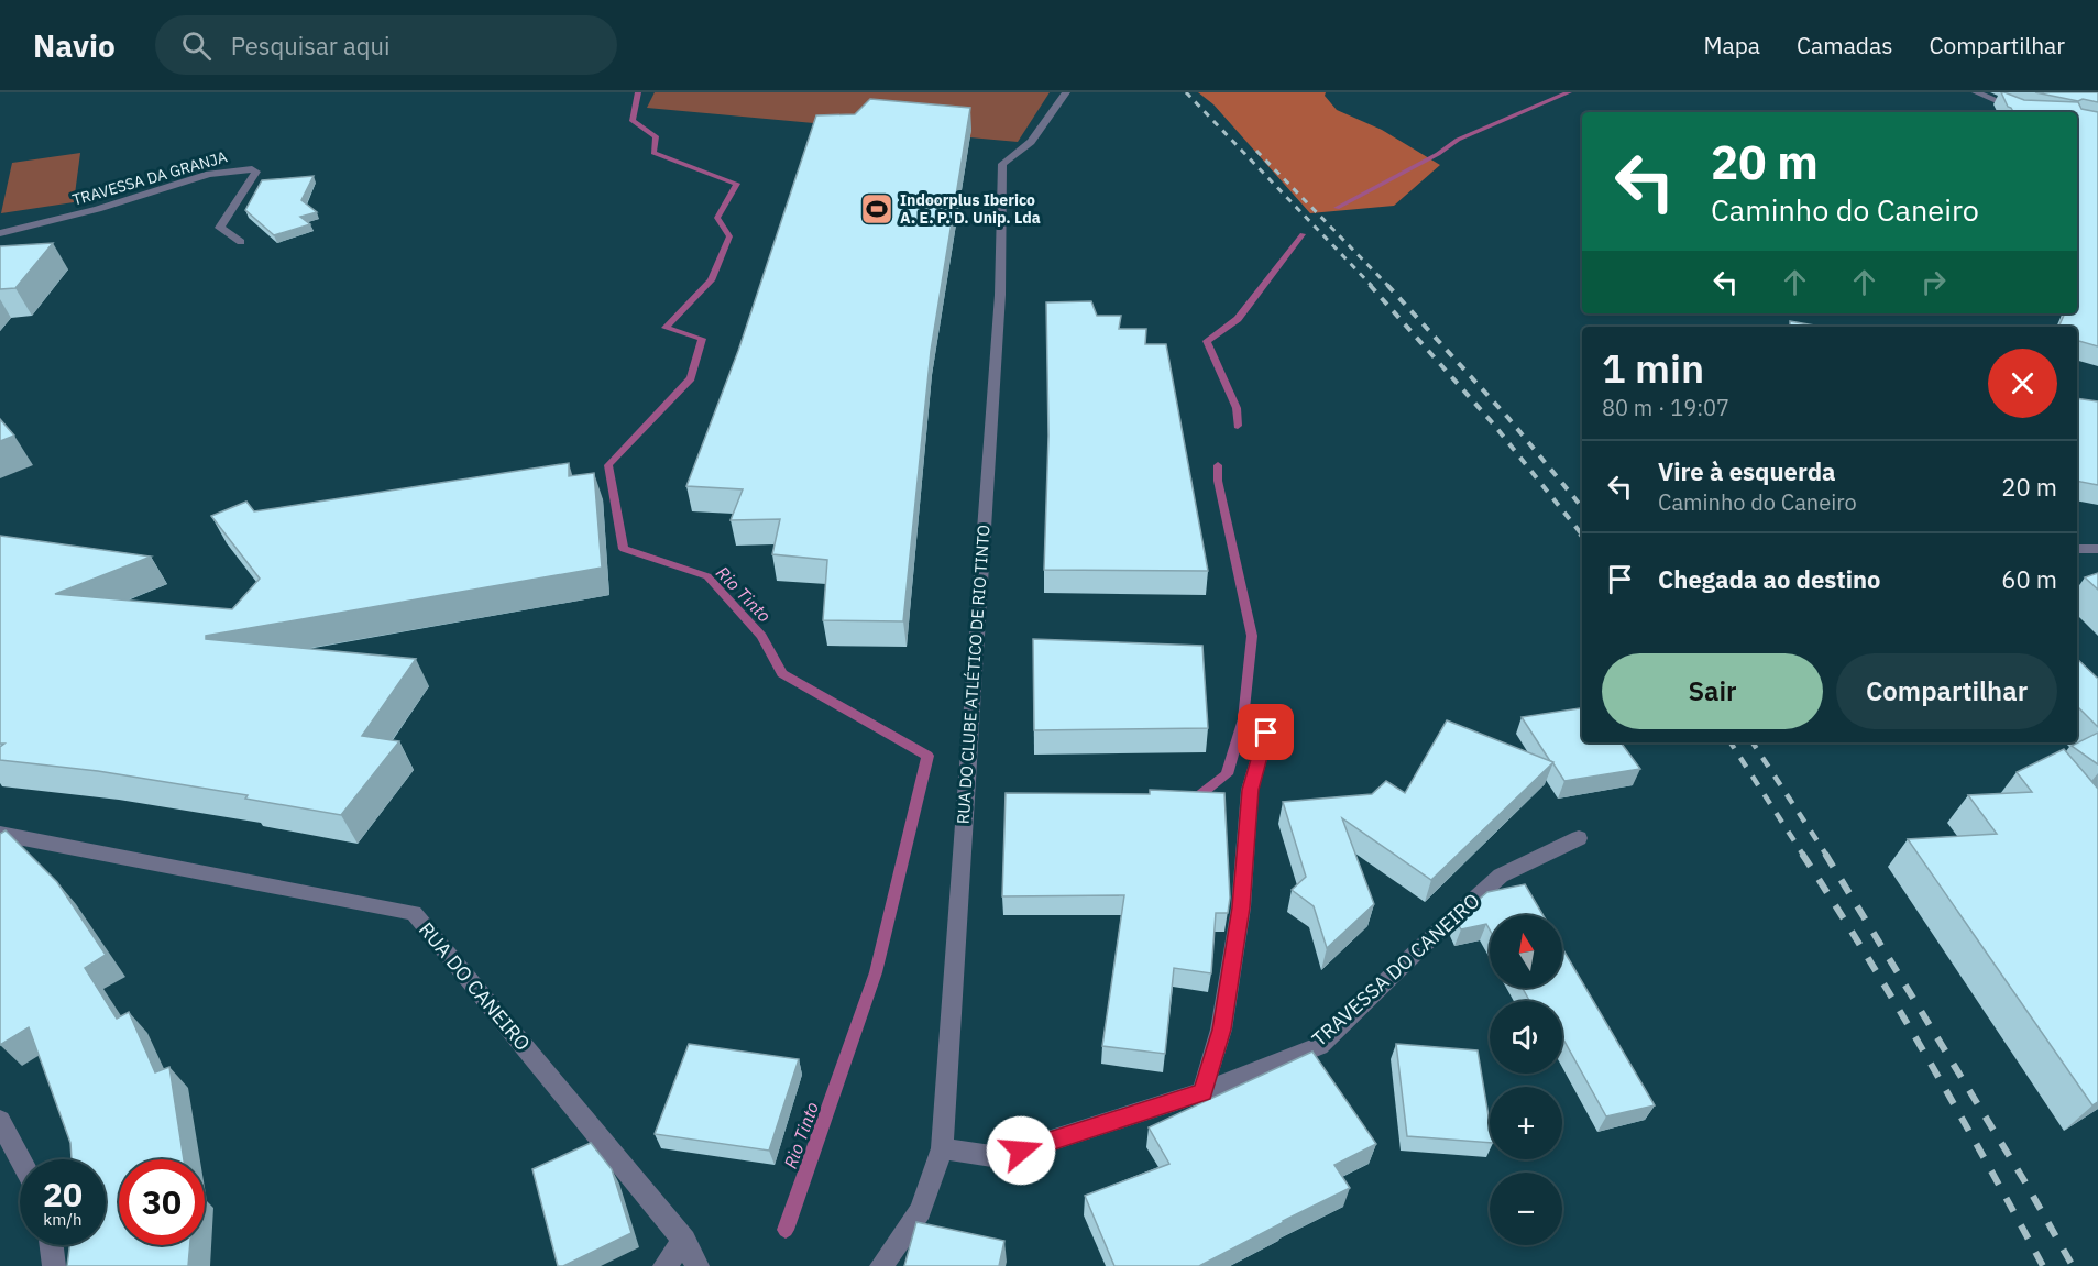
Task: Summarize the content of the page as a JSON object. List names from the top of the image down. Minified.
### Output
{"streets":{"street":["TRAVESSA DA GRANJA","RUA DO CLUBE ATLÉTICO DE RIO TINTO","TRAVESSA DO CANEIRO","RUA DO CANEIRO"]},"crossings":[["RUA DO CLUBE ATLÉTICO DE RIO TINTO","TRAVESSA DO CANEIRO"]],"water":["Rio Tinto"],"places":{"sports":["Indoorplus Iberico A. E. P. D. Unip. Lda"]},"north":"top","page":{"header":"Navio","search":"Pesquisar aqui","nav":["Mapa","Camadas","Compartilhar"],"turn":["20 m","Caminho do Caneiro"],"heading":["1 min","80 m · 19:07"],"list":[{"name":"Vire à esquerda","note":"Caminho do Caneiro","value":"20 m"},{"name":"Chegada ao destino","value":"60 m"}],"buttons":["Sair","Compartilhar"],"map_buttons":["+","−"],"speed":"20 km/h","limit":"30"}}
